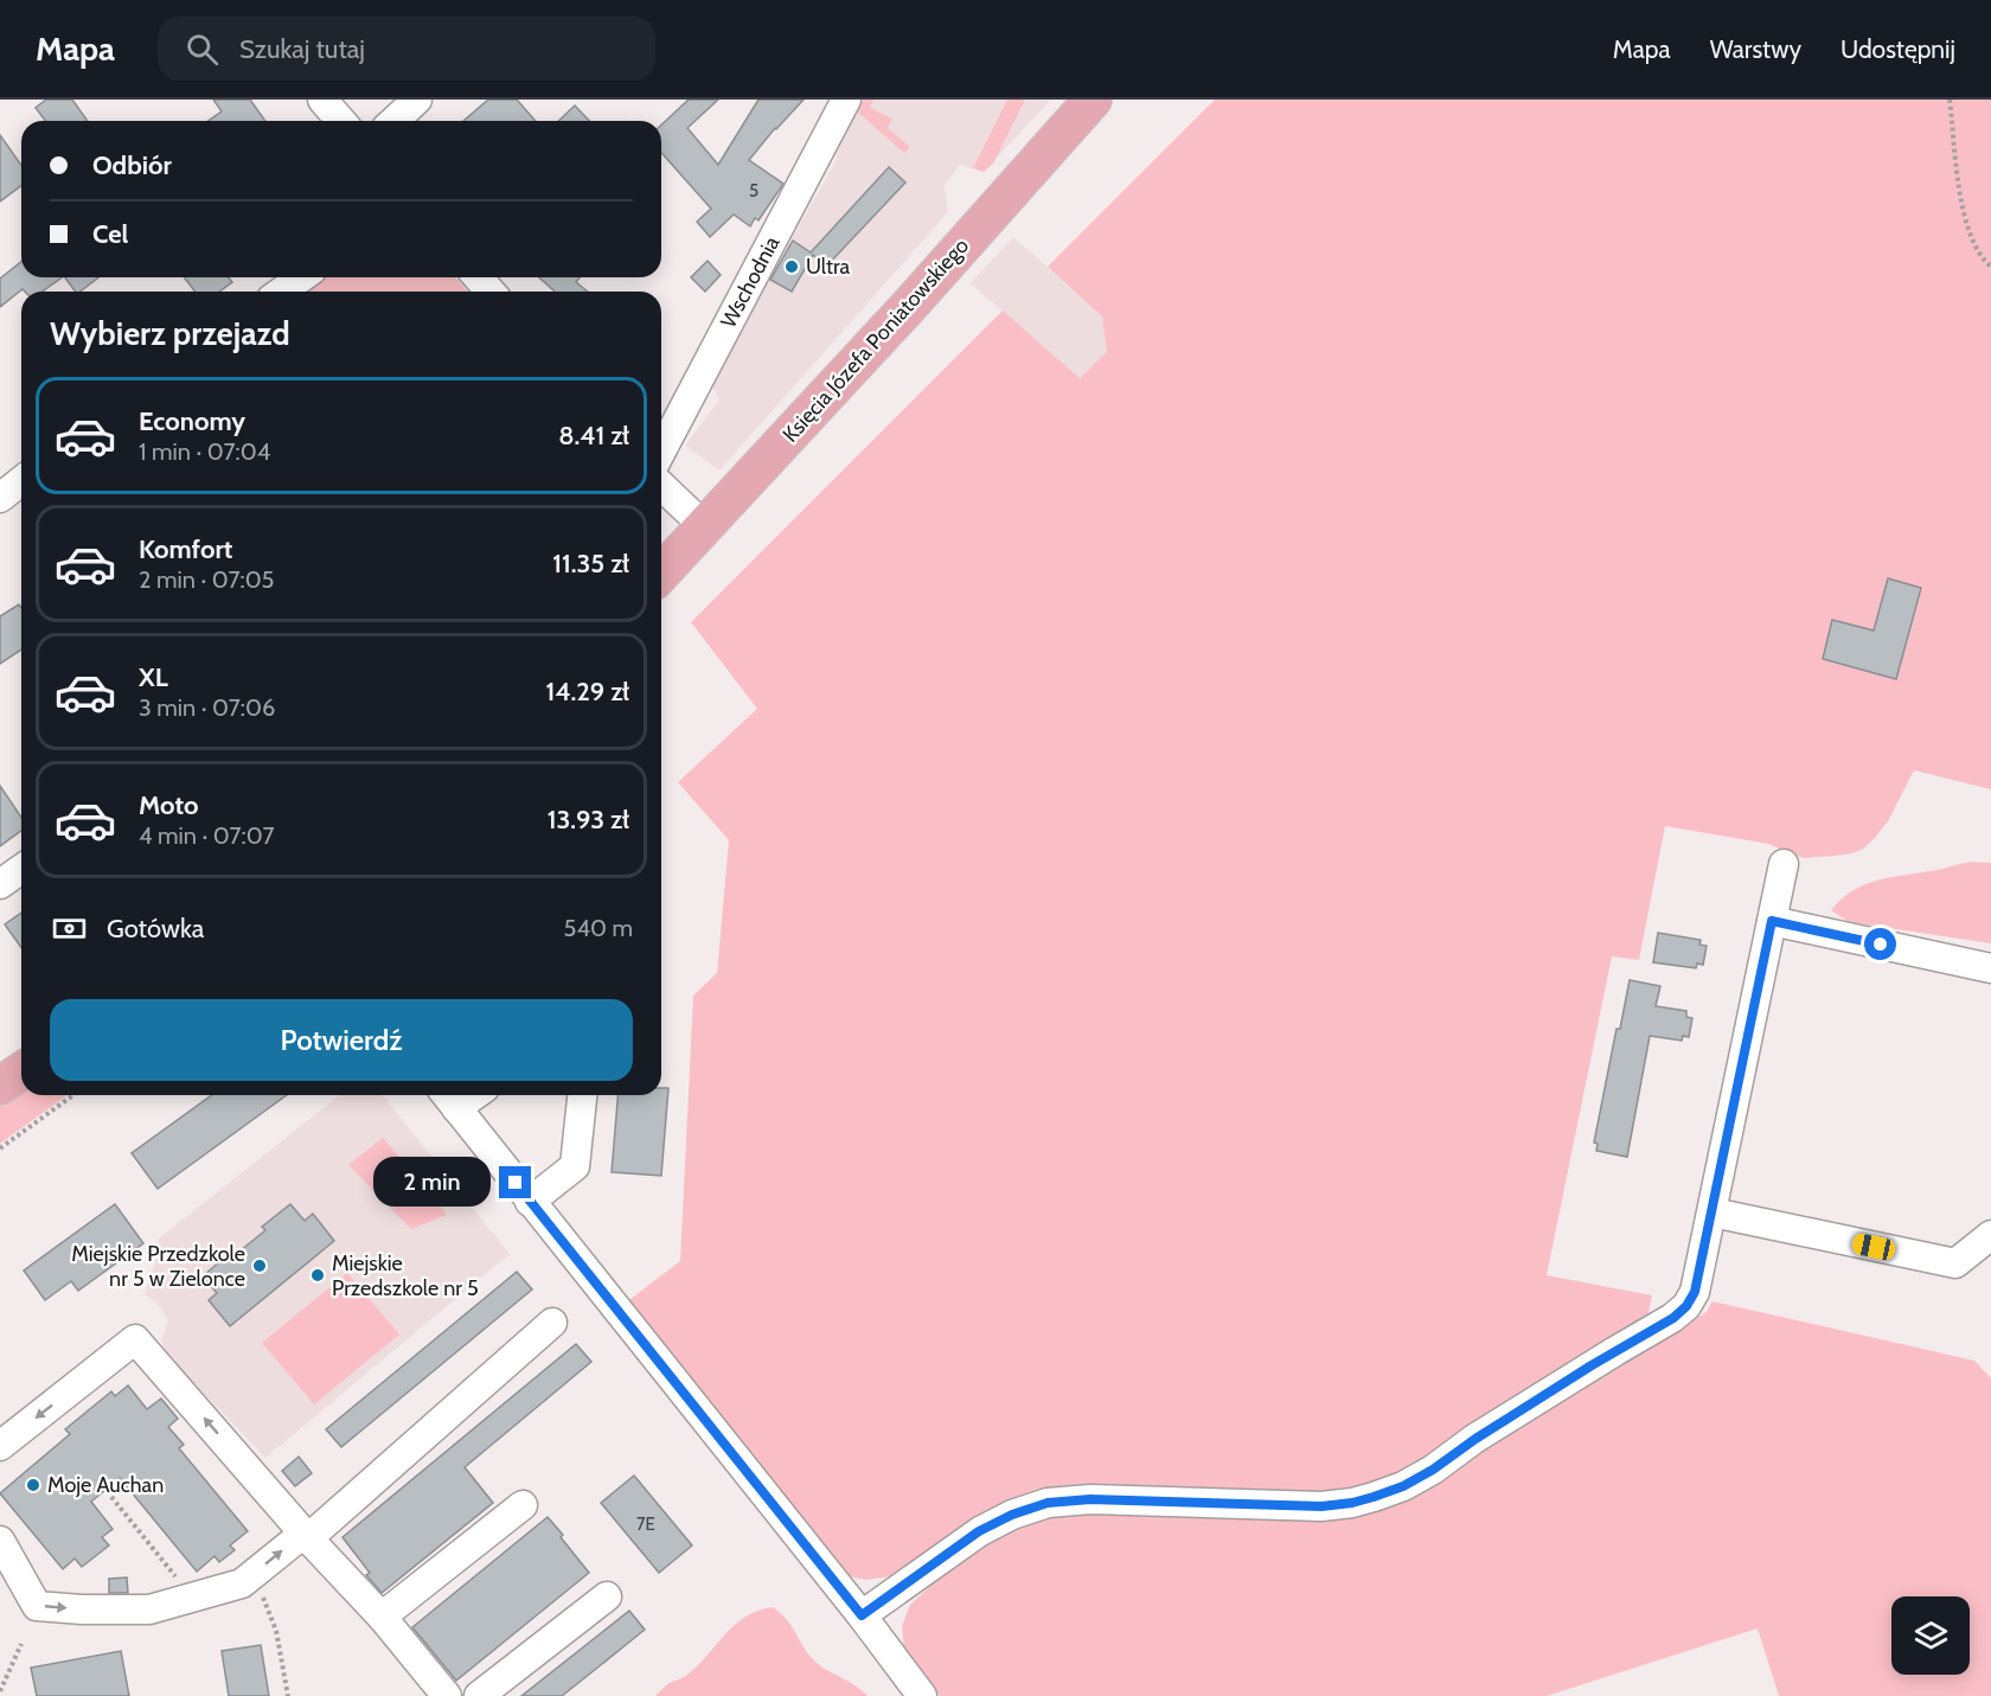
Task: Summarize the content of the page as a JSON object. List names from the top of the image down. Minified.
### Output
{"streets":{"main road":["Księcia Józefa Poniatowskiego"],"street":["Wschodnia"]},"places":["Ultra","Miejskie Przedzkole nr 5 w Zielonce","Miejskie Przedszkole nr 5","Moje Auchan"],"house_numbers":["5","7E"],"page":{"header":"Mapa","search":"Szukaj tutaj","nav":["Mapa","Warstwy","Udostępnij"],"banner":["Odbiór","Cel"],"heading":"Wybierz przejazd","list":[{"name":"Economy","note":"1 min · 07:04","value":"8.41 zł"},{"name":"Komfort","note":"2 min · 07:05","value":"11.35 zł"},{"name":"XL","note":"3 min · 07:06","value":"14.29 zł"},{"name":"Moto","note":"4 min · 07:07","value":"13.93 zł"}],"pay":["Gotówka","540 m"],"buttons":"Potwierdź","bubble":"2 min"}}
